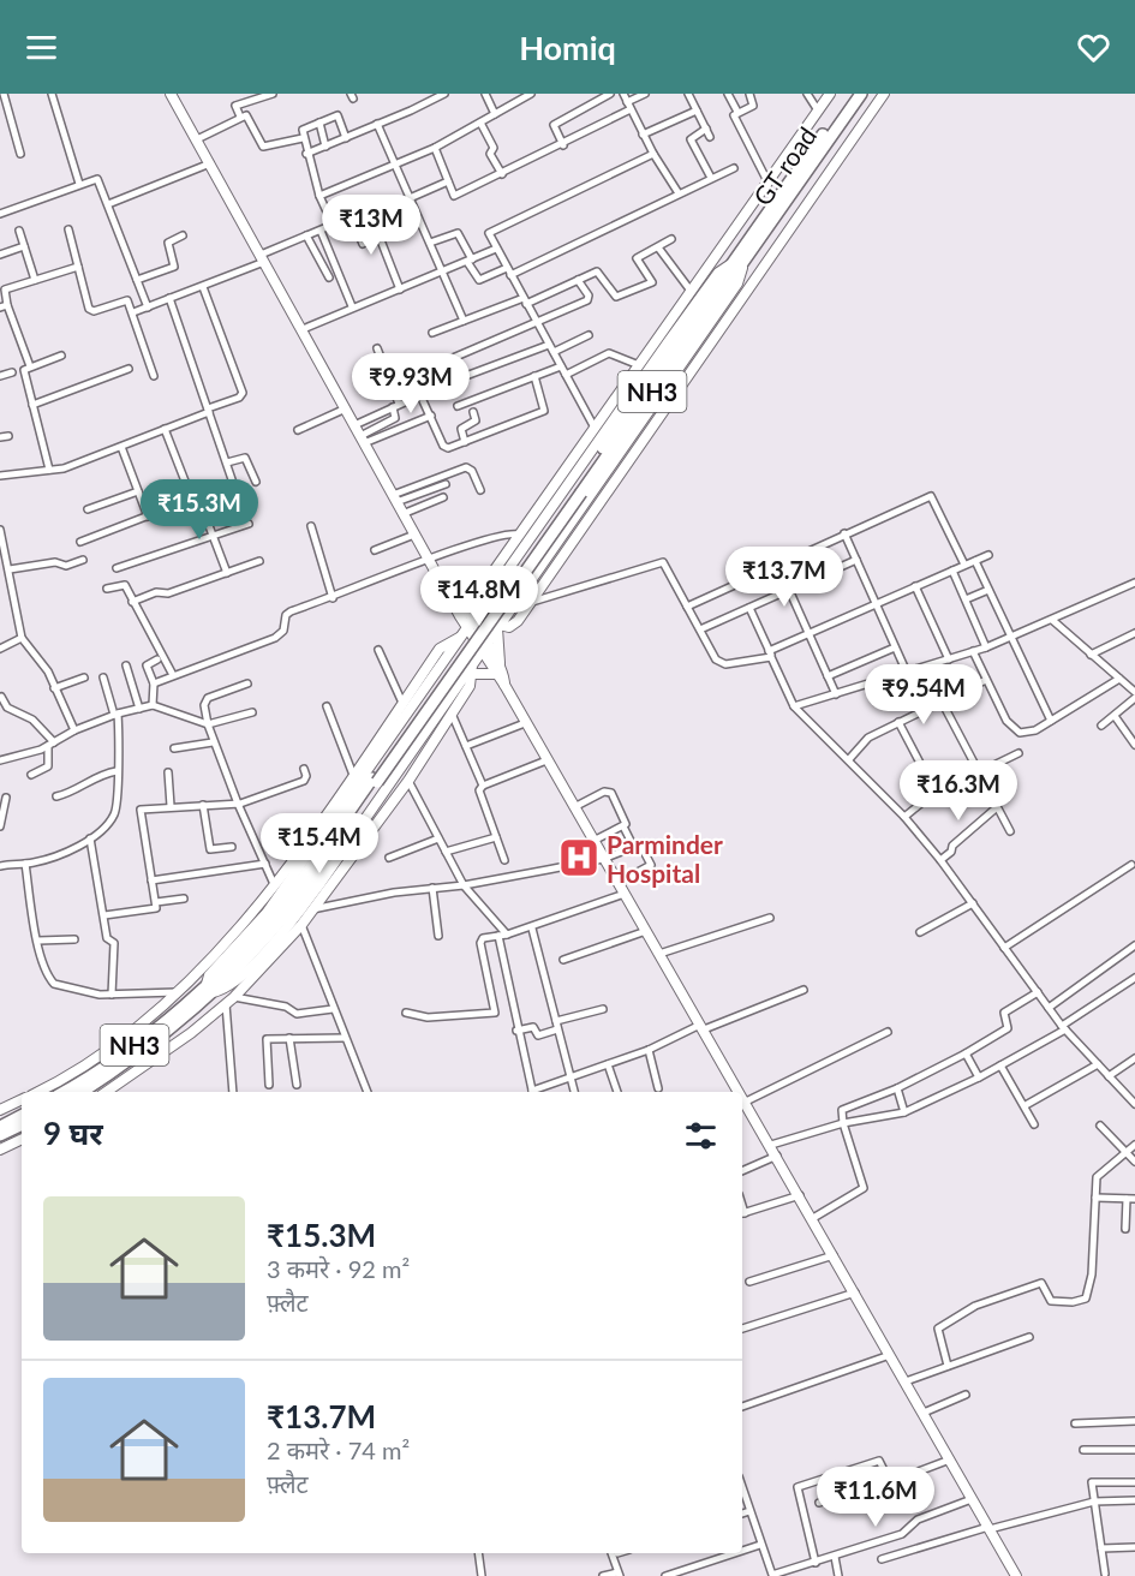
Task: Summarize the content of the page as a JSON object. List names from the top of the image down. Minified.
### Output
{"streets":{"highway":["GT road","NH3"]},"crossings":[["GT road","NH3"]],"places":{"hospital":["Parminder Hospital"]},"page":{"header":"Homiq","price":["₹13M","₹9.93M","₹15.3M","₹13.7M","₹14.8M","₹9.54M","₹16.3M","₹15.4M","₹11.6M"],"heading":"9 घर","list":[{"name":"₹15.3M","note":"3 कमरे · 92 m² · फ़्लैट"},{"name":"₹13.7M","note":"2 कमरे · 74 m² · फ़्लैट"}]}}
